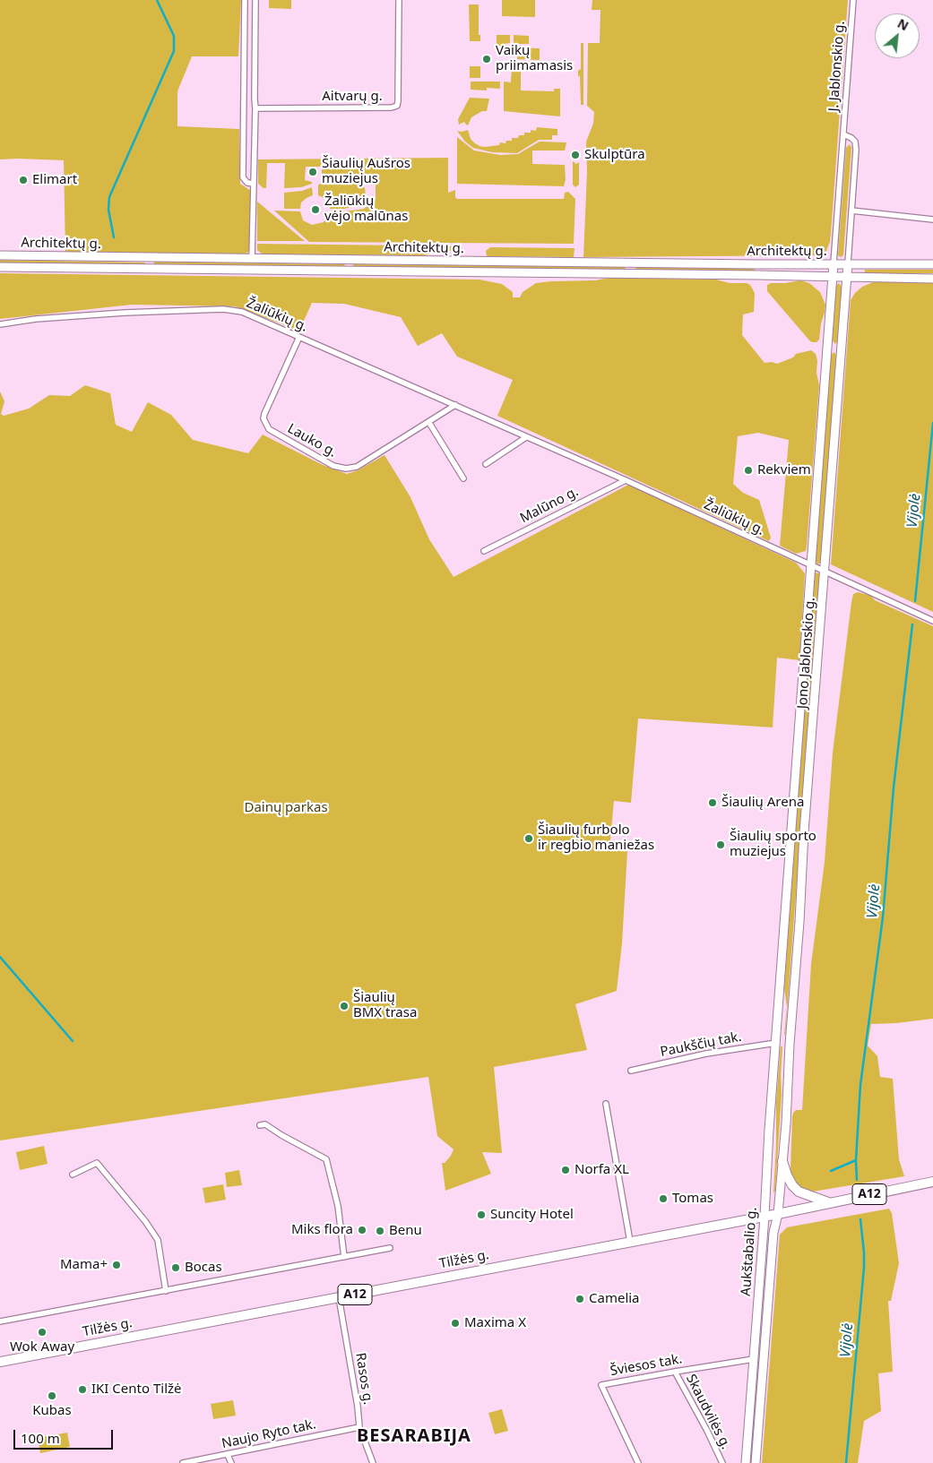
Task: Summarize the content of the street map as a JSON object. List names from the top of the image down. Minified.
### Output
{"streets":{"highway":["A12","Tilžės g."],"main road":["Architektų g.","Jono Jablonskio g.","Aukštabalio g."],"street":["J. Jablonskio g.","Aitvarų g.","Žaliūkių g.","Lauko g.","Malūno g.","Paukščių tak.","Šviesos tak.","Rasos g.","Skaudvilės g.","Naujo Ryto tak."]},"crossings":[["J. Jablonskio g.","Architektų g."],["J. Jablonskio g.","Jono Jablonskio g."],["Architektų g.","Jono Jablonskio g."],["Žaliūkių g.","Lauko g."],["Žaliūkių g.","Malūno g."],["Žaliūkių g.","Jono Jablonskio g."],["Jono Jablonskio g.","Paukščių tak."],["Jono Jablonskio g.","Aukštabalio g."],["Paukščių tak.","Aukštabalio g."],["Aukštabalio g.","Tilžės g."],["Aukštabalio g.","Šviesos tak."],["Tilžės g.","Rasos g."],["Šviesos tak.","Skaudvilės g."],["Rasos g.","Naujo Ryto tak."]],"districts":["BESARABIJA"],"water":["Vijolė"],"parks":["Dainų parkas"],"places":["Vaikų priimamasis","Skulptūra","Šiaulių Aušros muziejus","Elimart","Žaliūkių vėjo malūnas","Rekviem","Šiaulių Arena","Šiaulių furbolo ir regbio maniežas","Šiaulių sporto muziejus","Šiaulių BMX trasa","Norfa XL","Tomas","Suncity Hotel","Miks flora","Benu","Mama+","Bocas","Camelia","Maxima X","Wok Away","IKI Cento Tilžė","Kubas"],"scale_bar":"100 m","north":"top right"}
